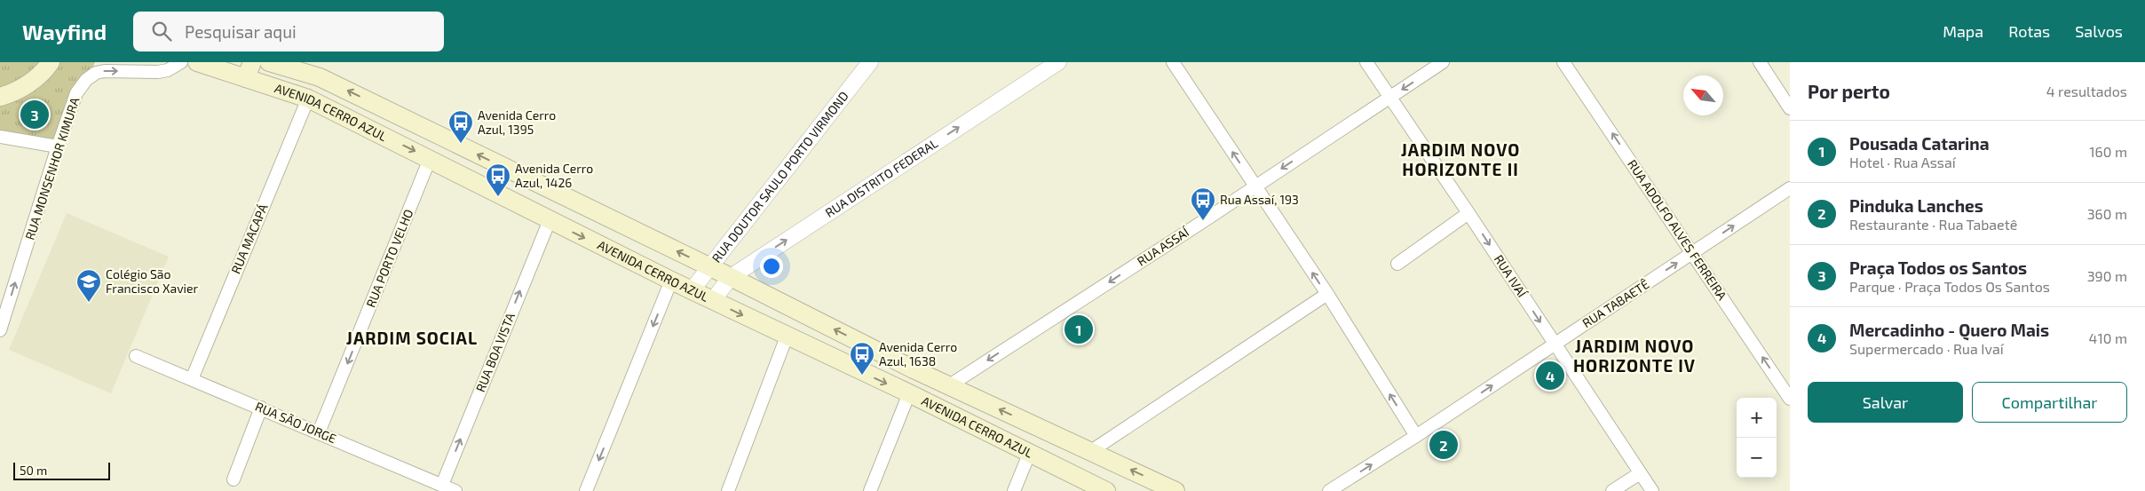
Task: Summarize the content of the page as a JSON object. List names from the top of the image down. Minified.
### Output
{"streets":{"main road":["AVENIDA CERRO AZUL"],"street":["RUA MONSENHOR KIMURA","RUA DOUTOR SAULO PORTO VIRMOND","RUA DISTRITO FEDERAL","RUA ADOLFO ALVES FERREIRA","RUA MACAPÁ","RUA ASSAÍ","RUA PORTO VELHO","RUA IVAÍ","RUA TABAETÊ","RUA BOA VISTA","RUA SÃO JORGE"]},"crossings":[["AVENIDA CERRO AZUL","RUA DOUTOR SAULO PORTO VIRMOND"],["AVENIDA CERRO AZUL","RUA DISTRITO FEDERAL"],["AVENIDA CERRO AZUL","RUA MACAPÁ"],["AVENIDA CERRO AZUL","RUA ASSAÍ"],["AVENIDA CERRO AZUL","RUA PORTO VELHO"],["AVENIDA CERRO AZUL","RUA BOA VISTA"],["RUA ADOLFO ALVES FERREIRA","RUA TABAETÊ"],["RUA MACAPÁ","RUA SÃO JORGE"],["RUA ASSAÍ","RUA IVAÍ"],["RUA PORTO VELHO","RUA SÃO JORGE"],["RUA IVAÍ","RUA TABAETÊ"],["RUA BOA VISTA","RUA SÃO JORGE"]],"one_way":["RUA MONSENHOR KIMURA","RUA DISTRITO FEDERAL","RUA ADOLFO ALVES FERREIRA","RUA ASSAÍ","RUA PORTO VELHO","RUA TABAETÊ","RUA BOA VISTA"],"districts":["JARDIM NOVO HORIZONTE II","JARDIM SOCIAL","JARDIM NOVO HORIZONTE IV"],"places":{"bus stop":["Avenida Cerro Azul, 1395","Avenida Cerro Azul, 1426","Rua Assaí, 193","Avenida Cerro Azul, 1638"],"school or university":["Colégio São Francisco Xavier"]},"scale_bar":"50 m","north":"top left","page":{"header":"Wayfind","search":"Pesquisar aqui","nav":["Mapa","Rotas","Salvos"],"heading":["Por perto","4 resultados"],"pins":["3","1","4","2"],"list":[{"mark":"1","name":"Pousada Catarina","note":"Hotel · Rua Assaí","value":"160 m"},{"mark":"2","name":"Pinduka Lanches","note":"Restaurante · Rua Tabaetê","value":"360 m"},{"mark":"3","name":"Praça Todos os Santos","note":"Parque · Praça Todos Os Santos","value":"390 m"},{"mark":"4","name":"Mercadinho - Quero Mais","note":"Supermercado · Rua Ivaí","value":"410 m"}],"buttons":["Salvar","Compartilhar"],"map_buttons":["+","−"],"scale":"50 m"}}
